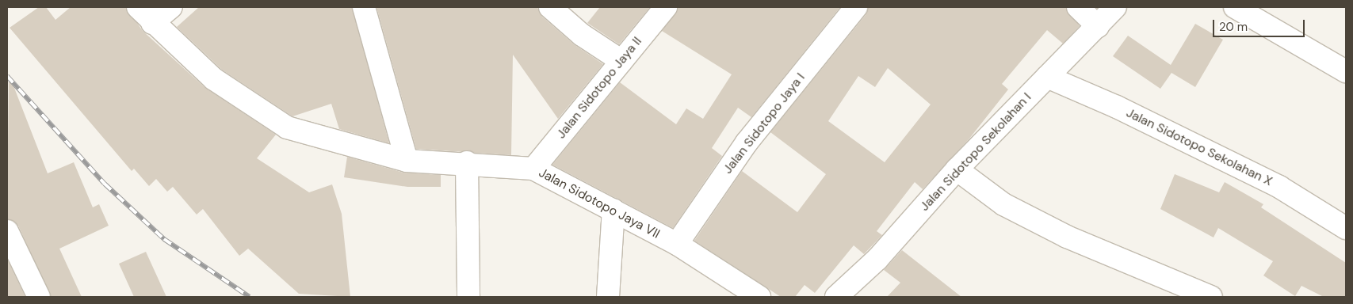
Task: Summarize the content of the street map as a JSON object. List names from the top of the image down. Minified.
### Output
{"streets":{"street":["Jalan Sidotopo Jaya II","Jalan Sidotopo Jaya I","Jalan Sidotopo Sekolahan X","Jalan Sidotopo Sekolahan I","Jalan Sidotopo Jaya VII"]},"crossings":[["Jalan Sidotopo Jaya II","Jalan Sidotopo Jaya VII"],["Jalan Sidotopo Jaya I","Jalan Sidotopo Jaya VII"],["Jalan Sidotopo Sekolahan X","Jalan Sidotopo Sekolahan I"]],"scale_bar":"20 m"}
